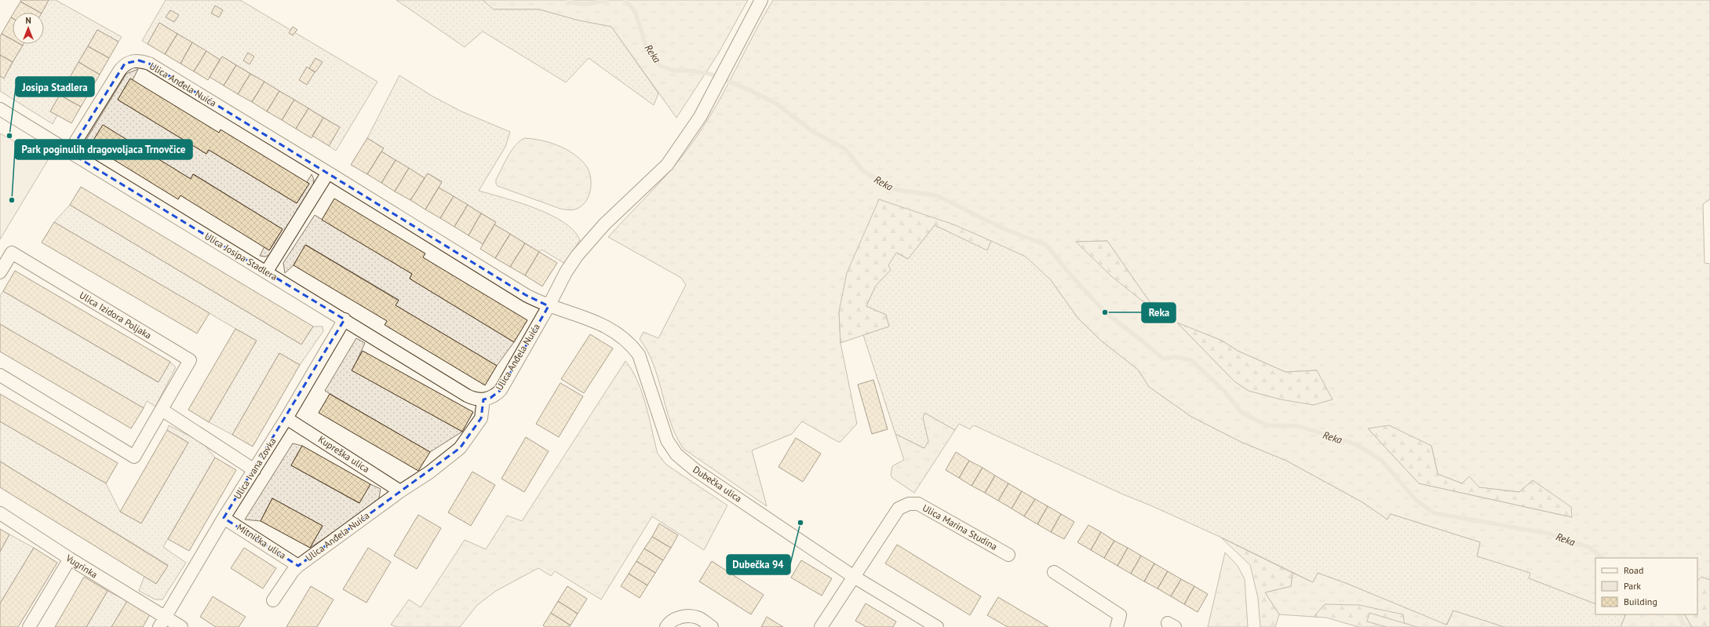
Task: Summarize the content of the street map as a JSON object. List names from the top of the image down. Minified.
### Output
{"streets":{"street":["Ulica Anđela Nuića","Ulica Josipa Stadlera","Ulica Izidora Poljaka","Kupreška ulica","Ulica Ivana Zovka","Dubečka ulica","Ulica Marina Studina","Mitnička ulica","Vugrinka"]},"crossings":[["Ulica Anđela Nuića","Ulica Josipa Stadlera"],["Ulica Anđela Nuića","Kupreška ulica"],["Ulica Anđela Nuića","Dubečka ulica"],["Ulica Anđela Nuića","Mitnička ulica"],["Ulica Josipa Stadlera","Ulica Ivana Zovka"],["Kupreška ulica","Ulica Ivana Zovka"],["Ulica Ivana Zovka","Mitnička ulica"],["Ulica Ivana Zovka","Vugrinka"],["Dubečka ulica","Ulica Marina Studina"]],"water":["Reka"],"places":["Josipa Stadlera","Park poginulih dragovoljaca Trnovčice","Reka","Dubečka 94"],"legend":["Road","Park","Building"],"north":"top"}
